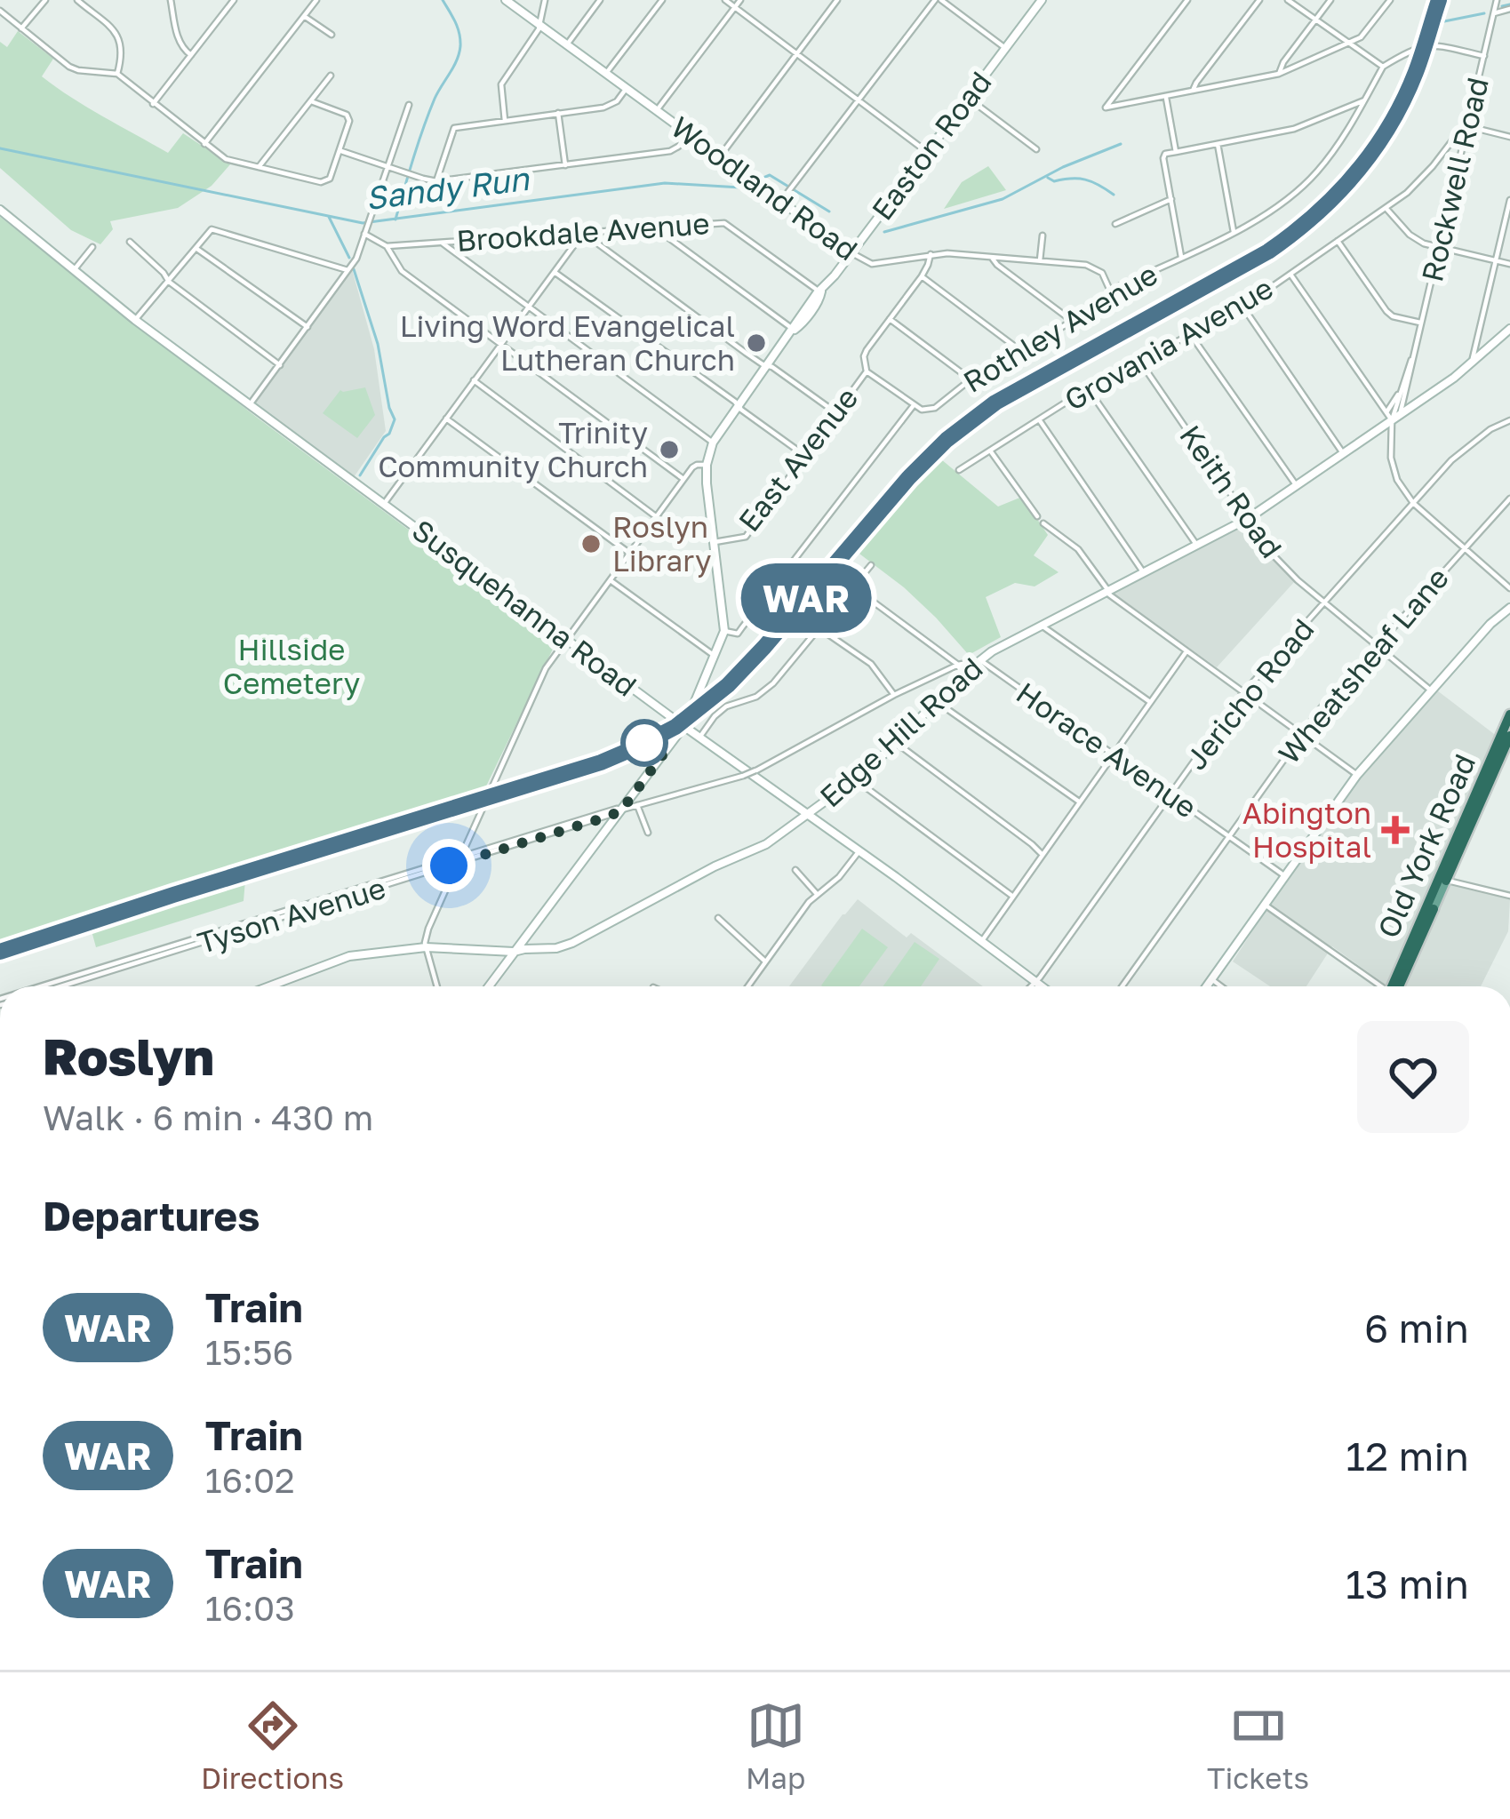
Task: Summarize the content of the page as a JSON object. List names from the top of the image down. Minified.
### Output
{"streets":{"highway":["Old York Road"],"main road":["Easton Road","Woodland Road","Susquehanna Road","Edge Hill Road"],"street":["Rockwell Road","Brookdale Avenue","Rothley Avenue","Grovania Avenue","East Avenue","Keith Road","Wheatsheaf Lane","Jericho Road","Horace Avenue","Tyson Avenue"]},"crossings":[["Easton Road","Woodland Road"],["Easton Road","Brookdale Avenue"],["Easton Road","East Avenue"],["Easton Road","Susquehanna Road"],["Easton Road","Edge Hill Road"],["Easton Road","Tyson Avenue"],["Rockwell Road","Grovania Avenue"],["Rockwell Road","Wheatsheaf Lane"],["Rockwell Road","Jericho Road"],["Rockwell Road","Edge Hill Road"],["Woodland Road","Rothley Avenue"],["Woodland Road","East Avenue"],["Grovania Avenue","Keith Road"],["Keith Road","Wheatsheaf Lane"],["Keith Road","Jericho Road"],["Keith Road","Edge Hill Road"],["Susquehanna Road","Jericho Road"],["Susquehanna Road","Edge Hill Road"],["Wheatsheaf Lane","Horace Avenue"],["Jericho Road","Horace Avenue"],["Edge Hill Road","Horace Avenue"],["Edge Hill Road","Tyson Avenue"],["Horace Avenue","Tyson Avenue"]],"water":["Sandy Run"],"parks":["Hillside Cemetery"],"places":{"other":["Living Word Evangelical Lutheran Church","Trinity Community Church","Roslyn Library"],"health":["Abington Hospital"]},"page":{"on_map":"WAR","heading":[["Roslyn","Walk · 6 min · 430 m"],"Departures"],"list":[{"mark":"WAR","name":"Train","note":"15:56","value":"6 min"},{"mark":"WAR","name":"Train","note":"16:02","value":"12 min"},{"mark":"WAR","name":"Train","note":"16:03","value":"13 min"}],"tabs":["Directions","Map","Tickets"]}}
